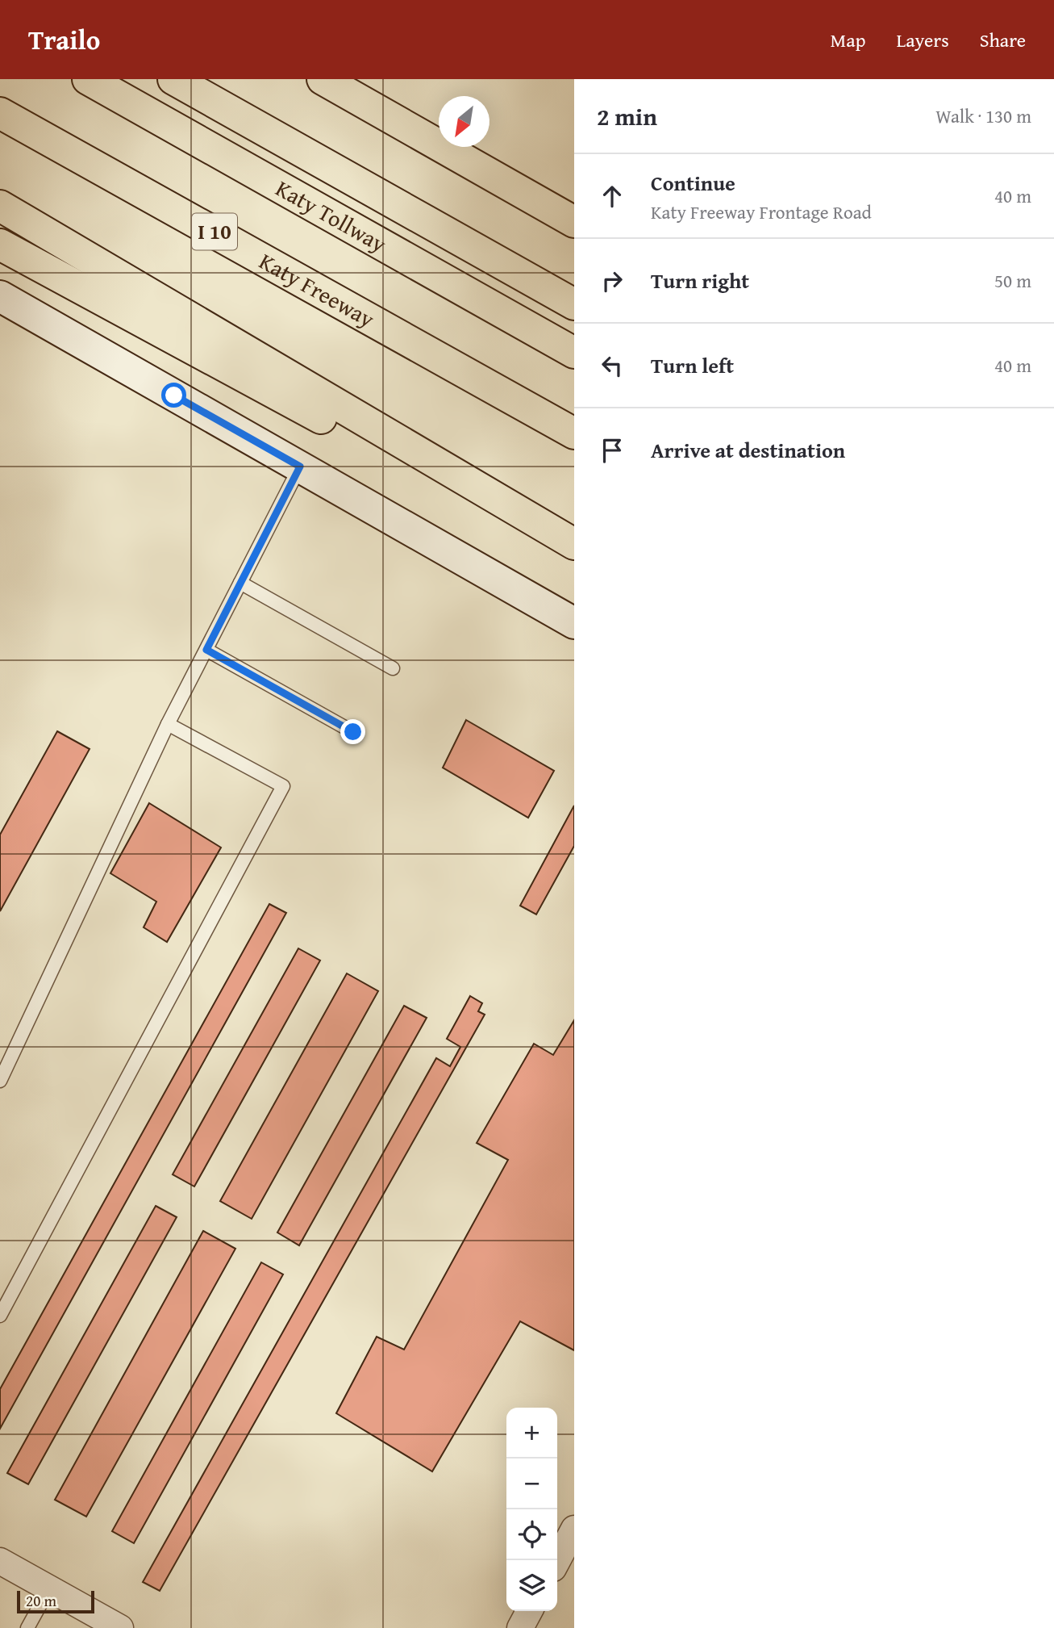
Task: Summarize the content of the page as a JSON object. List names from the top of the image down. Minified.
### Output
{"streets":{"highway":["Katy Tollway","I 10","Katy Freeway"]},"scale_bar":"20 m","north":"bottom left","page":{"header":"Trailo","nav":["Map","Layers","Share"],"heading":["2 min","Walk · 130 m"],"list":[["Continue","Katy Freeway Frontage Road","40 m"],["Turn right","50 m"],["Turn left","40 m"],"Arrive at destination"],"map_buttons":["+","−"],"scale":"20 m"}}
